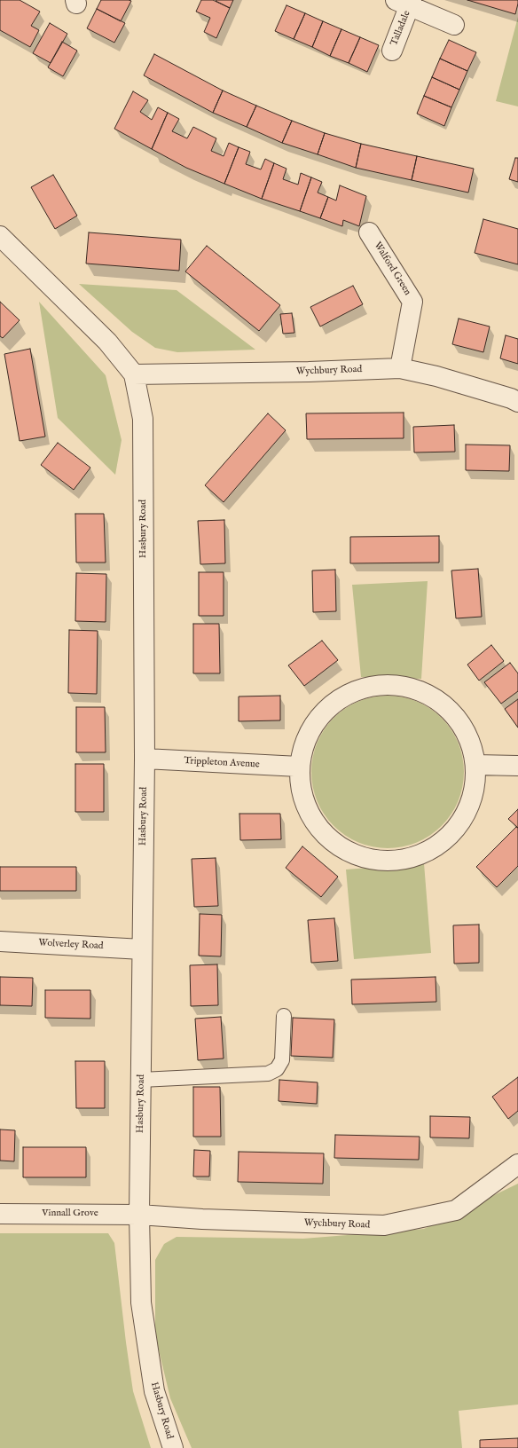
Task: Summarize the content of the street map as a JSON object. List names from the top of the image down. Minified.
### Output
{"streets":{"street":["Talladale","Walford Green","Wychbury Road","Hasbury Road","Trippleton Avenue","Wolverley Road","Vinnall Grove"]},"crossings":[["Walford Green","Wychbury Road"],["Wychbury Road","Hasbury Road"],["Wychbury Road","Vinnall Grove"],["Hasbury Road","Trippleton Avenue"],["Hasbury Road","Wolverley Road"],["Hasbury Road","Vinnall Grove"]]}
